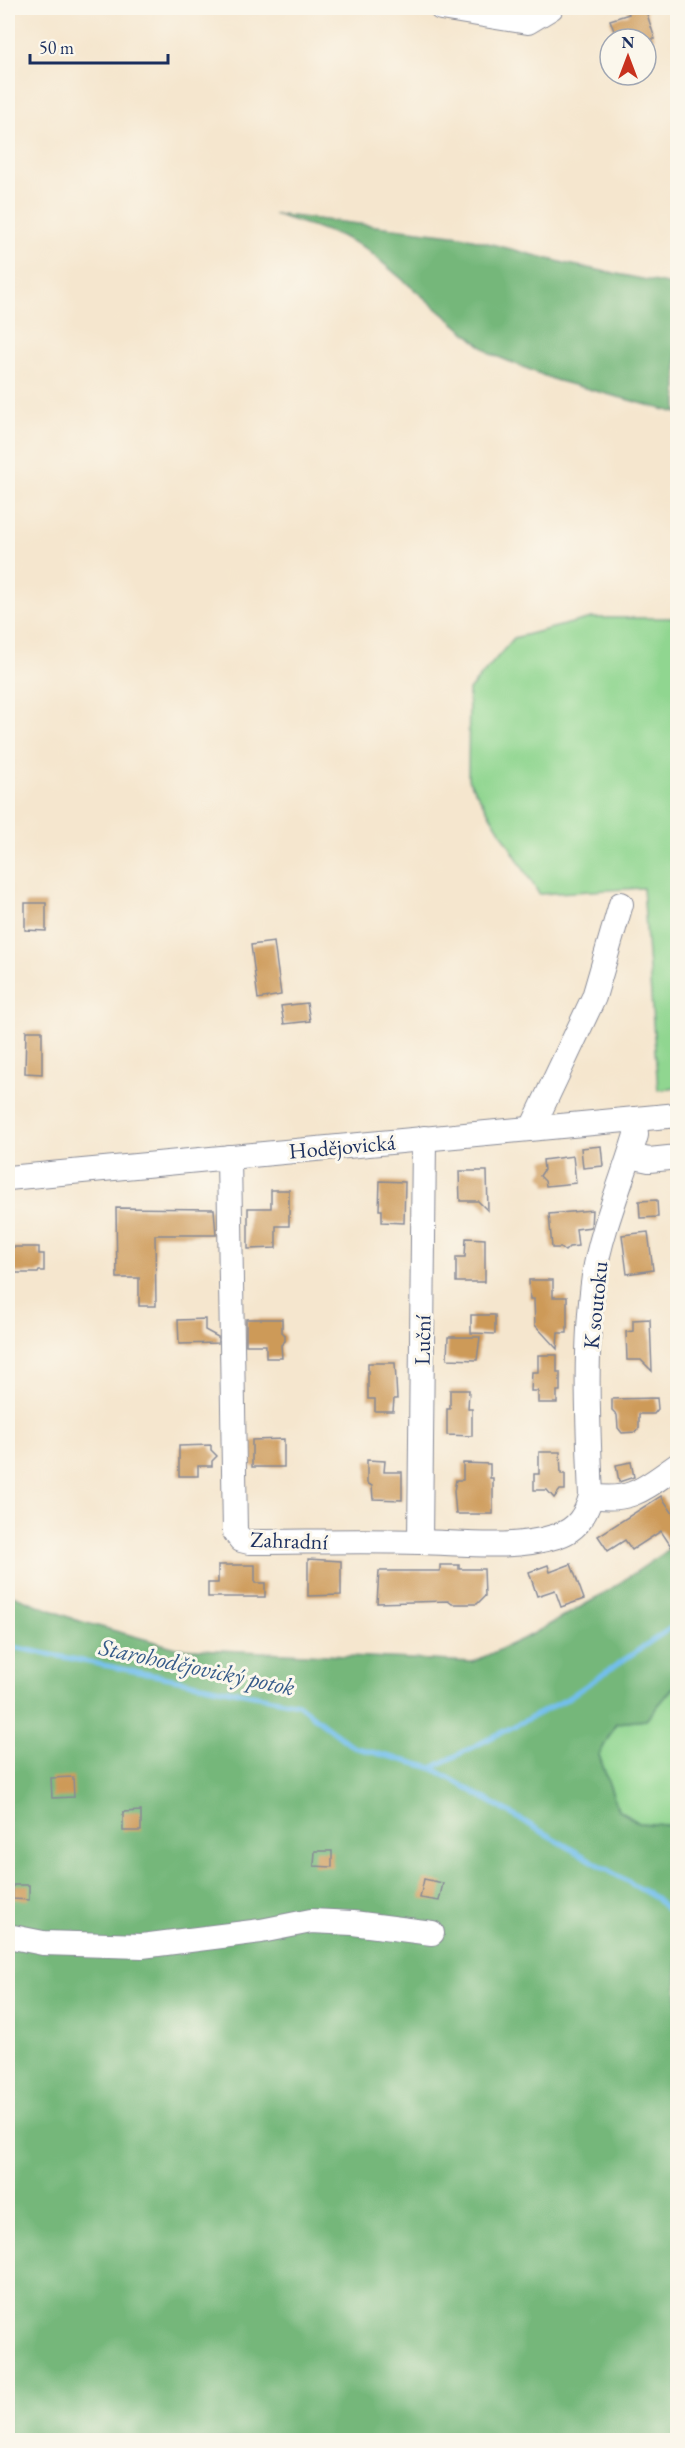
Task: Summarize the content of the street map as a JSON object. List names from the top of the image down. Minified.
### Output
{"streets":{"street":["Hodějovická","K soutoku","Luční","Zahradní"]},"crossings":[["Hodějovická","K soutoku"],["Hodějovická","Luční"],["Hodějovická","Zahradní"],["K soutoku","Zahradní"],["Luční","Zahradní"]],"water":["Starohodějovický potok"],"scale_bar":"50 m","north":"top"}
